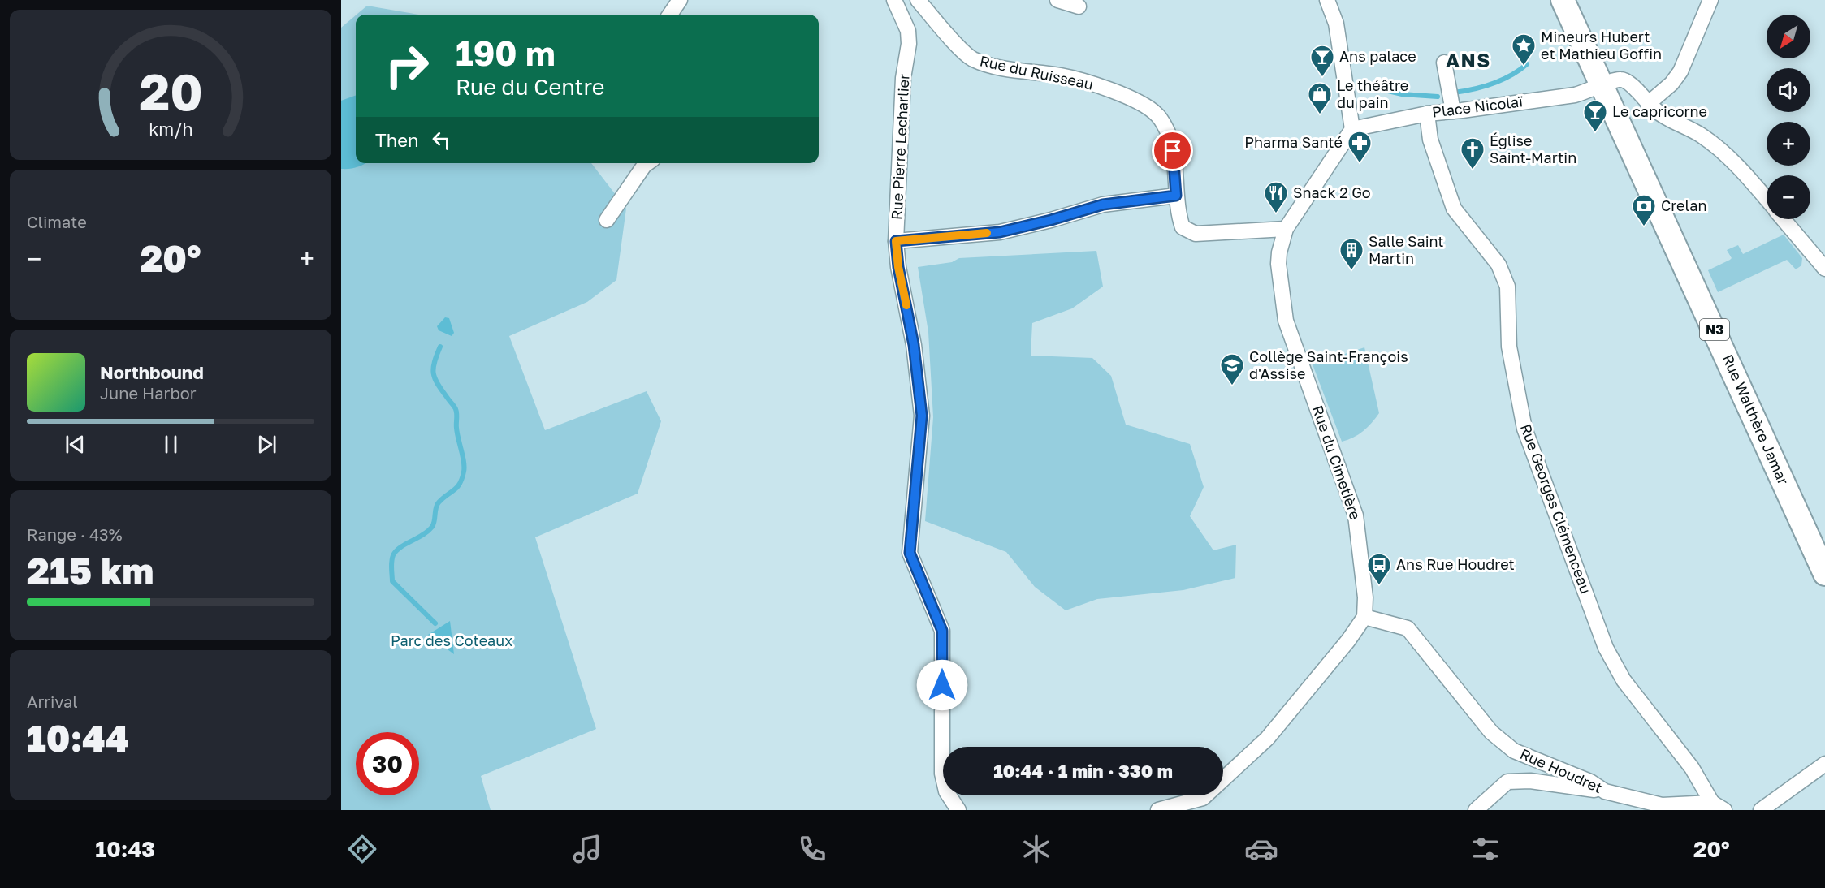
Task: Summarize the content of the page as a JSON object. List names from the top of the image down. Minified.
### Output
{"streets":{"main road":["N3","Rue Walthère Jamar"],"street":["Rue du Ruisseau","Place Nicolaï","Rue Pierre Lecharlier","Rue du Cimetière","Rue Georges Clémenceau","Rue Houdret"]},"crossings":[["Rue du Ruisseau","Rue du Cimetière"],["Place Nicolaï","Rue Walthère Jamar"],["Place Nicolaï","Rue Georges Clémenceau"],["Rue du Cimetière","Rue Houdret"],["Rue Georges Clémenceau","Rue Houdret"]],"districts":["ANS"],"parks":["Parc des Coteaux"],"places":{"place":["Mineurs Hubert et Mathieu Goffin"],"bar":["Ans palace","Le capricorne"],"shop":["Le théâtre du pain"],"pharmacy":["Pharma Santé"],"church":["Église Saint-Martin"],"restaurant":["Snack 2 Go"],"bank":["Crelan"],"building":["Salle Saint Martin"],"school or university":["Collège Saint-François d'Assise"],"bus stop":["Ans Rue Houdret"]},"north":"bottom left","page":{"map_buttons":["+","−"],"turn":["190 m","Rue du Centre"],"then":"Then","tile":["Climate",["Range · 43%","215 km"],["Arrival","10:44"]],"heat":["−","20°","+"],"song":["Northbound","June Harbor"],"limit":"30","trip":"10:44 · 1 min · 330 m","tabs":["10:43","20°"],"gauge":["20","km/h"]}}
